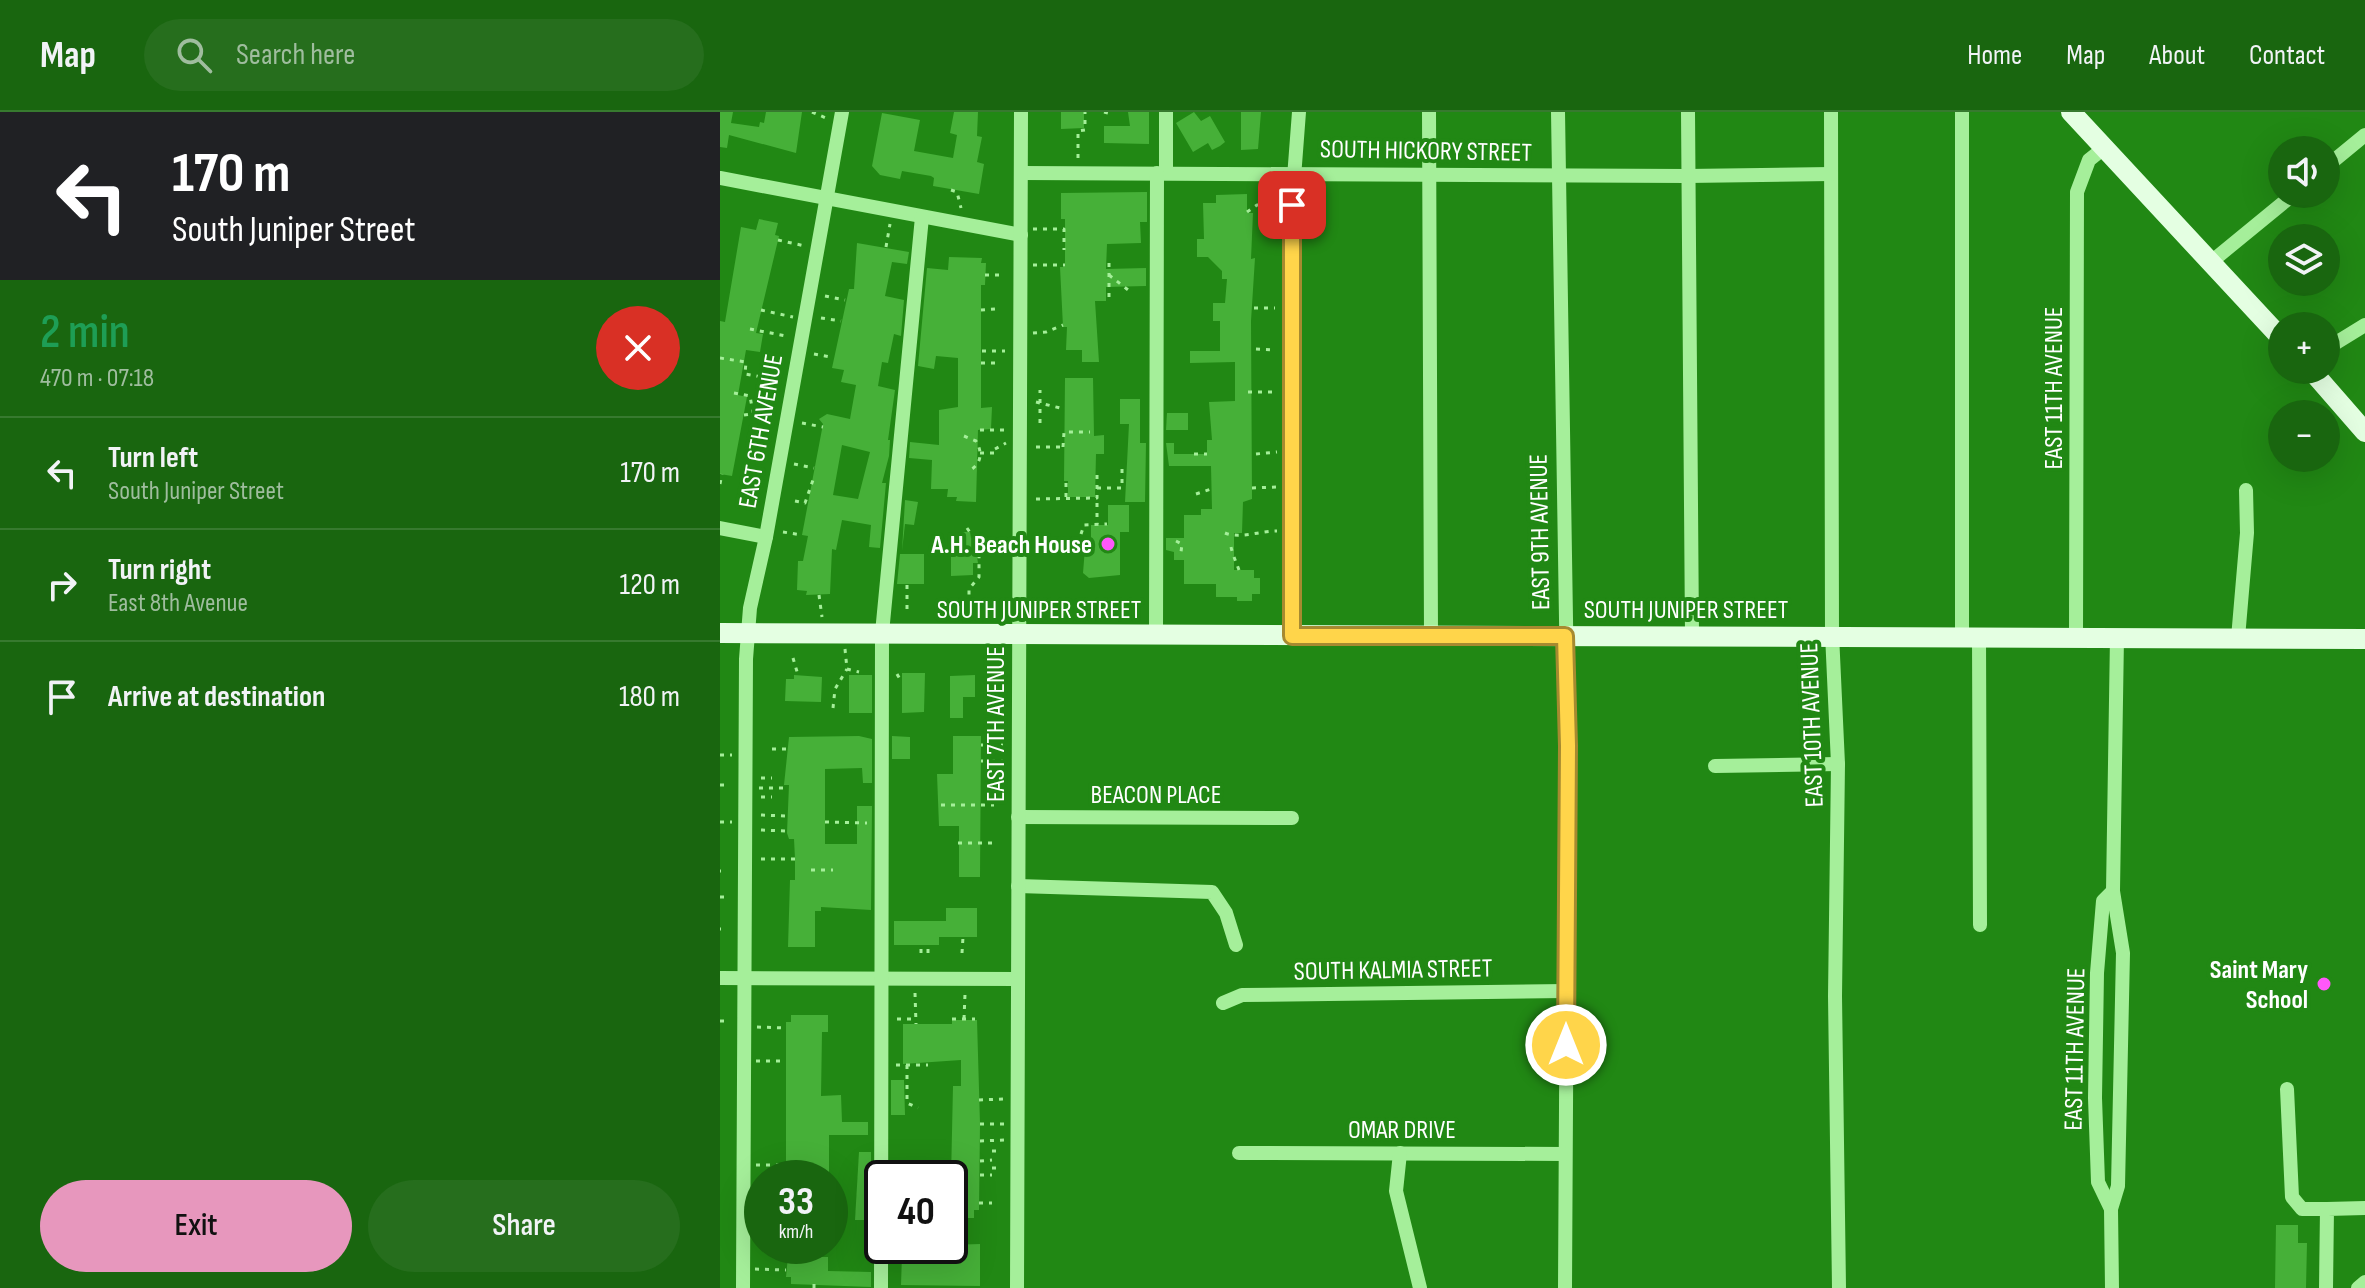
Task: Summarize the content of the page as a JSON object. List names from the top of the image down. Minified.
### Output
{"streets":{"main road":["SOUTH JUNIPER STREET"],"street":["SOUTH HICKORY STREET","EAST 11TH AVENUE","EAST 6TH AVENUE","EAST 9TH AVENUE","EAST 7TH AVENUE","EAST 10TH AVENUE","BEACON PLACE","SOUTH KALMIA STREET","OMAR DRIVE"]},"crossings":[["SOUTH HICKORY STREET","EAST 9TH AVENUE"],["SOUTH HICKORY STREET","EAST 7TH AVENUE"],["SOUTH HICKORY STREET","EAST 10TH AVENUE"],["EAST 11TH AVENUE","SOUTH JUNIPER STREET"],["EAST 6TH AVENUE","SOUTH JUNIPER STREET"],["EAST 9TH AVENUE","SOUTH JUNIPER STREET"],["EAST 9TH AVENUE","SOUTH KALMIA STREET"],["EAST 9TH AVENUE","OMAR DRIVE"],["SOUTH JUNIPER STREET","EAST 7TH AVENUE"],["SOUTH JUNIPER STREET","EAST 10TH AVENUE"],["EAST 7TH AVENUE","BEACON PLACE"]],"places":["A.H. Beach House","Saint Mary School"],"page":{"header":"Map","search":"Search here","nav":["Home","Map","About","Contact"],"turn":["170 m","South Juniper Street"],"map_buttons":["+","−"],"heading":["2 min","470 m · 07:18"],"list":[{"name":"Turn left","note":"South Juniper Street","value":"170 m"},{"name":"Turn right","note":"East 8th Avenue","value":"120 m"},{"name":"Arrive at destination","value":"180 m"}],"speed":"33 km/h","limit":"40","buttons":["Exit","Share"]}}
